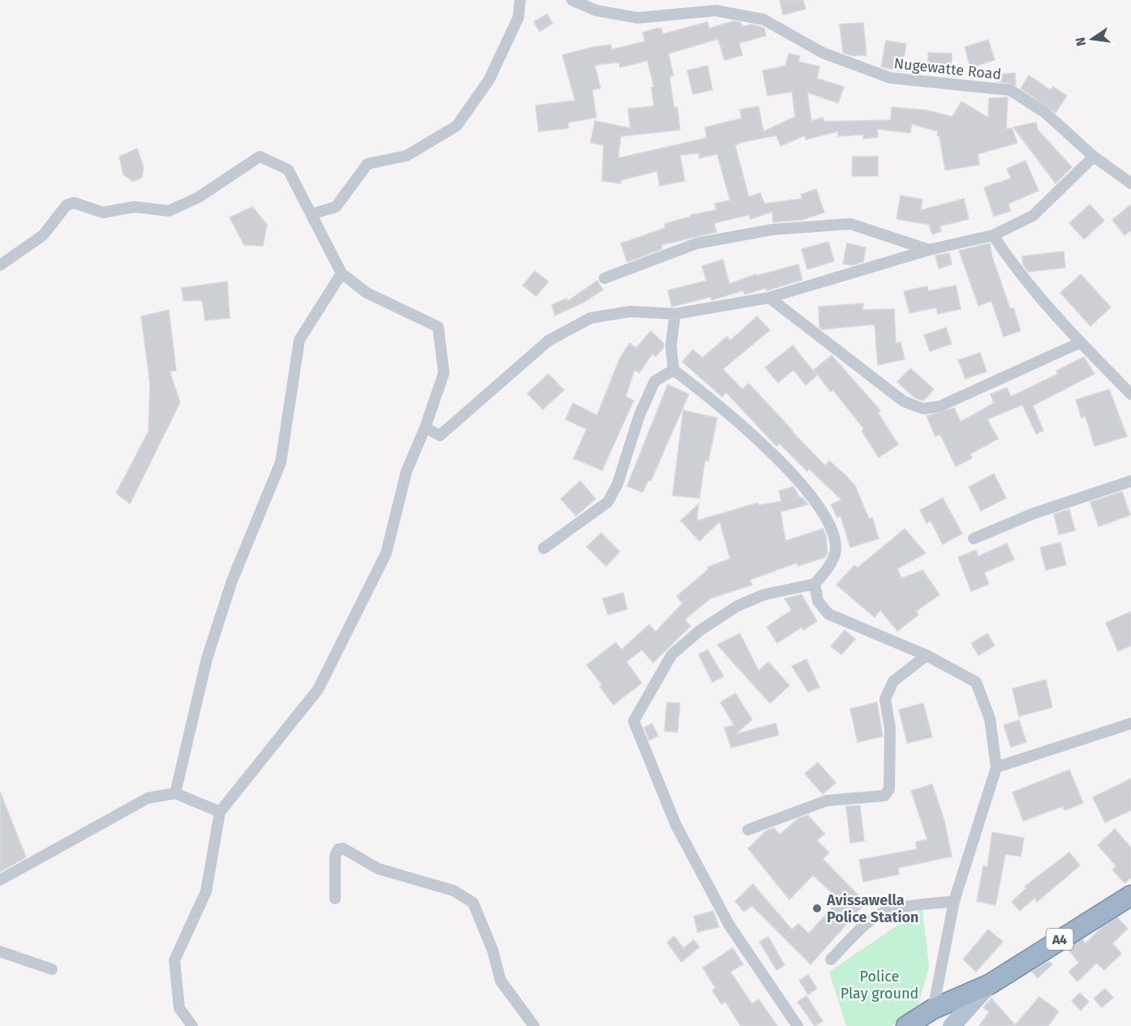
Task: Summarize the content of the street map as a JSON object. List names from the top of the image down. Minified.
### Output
{"streets":{"highway":["A4"],"street":["Nugewatte Road"]},"parks":["Police Play ground"],"places":["Avissawella Police Station"],"north":"left"}
